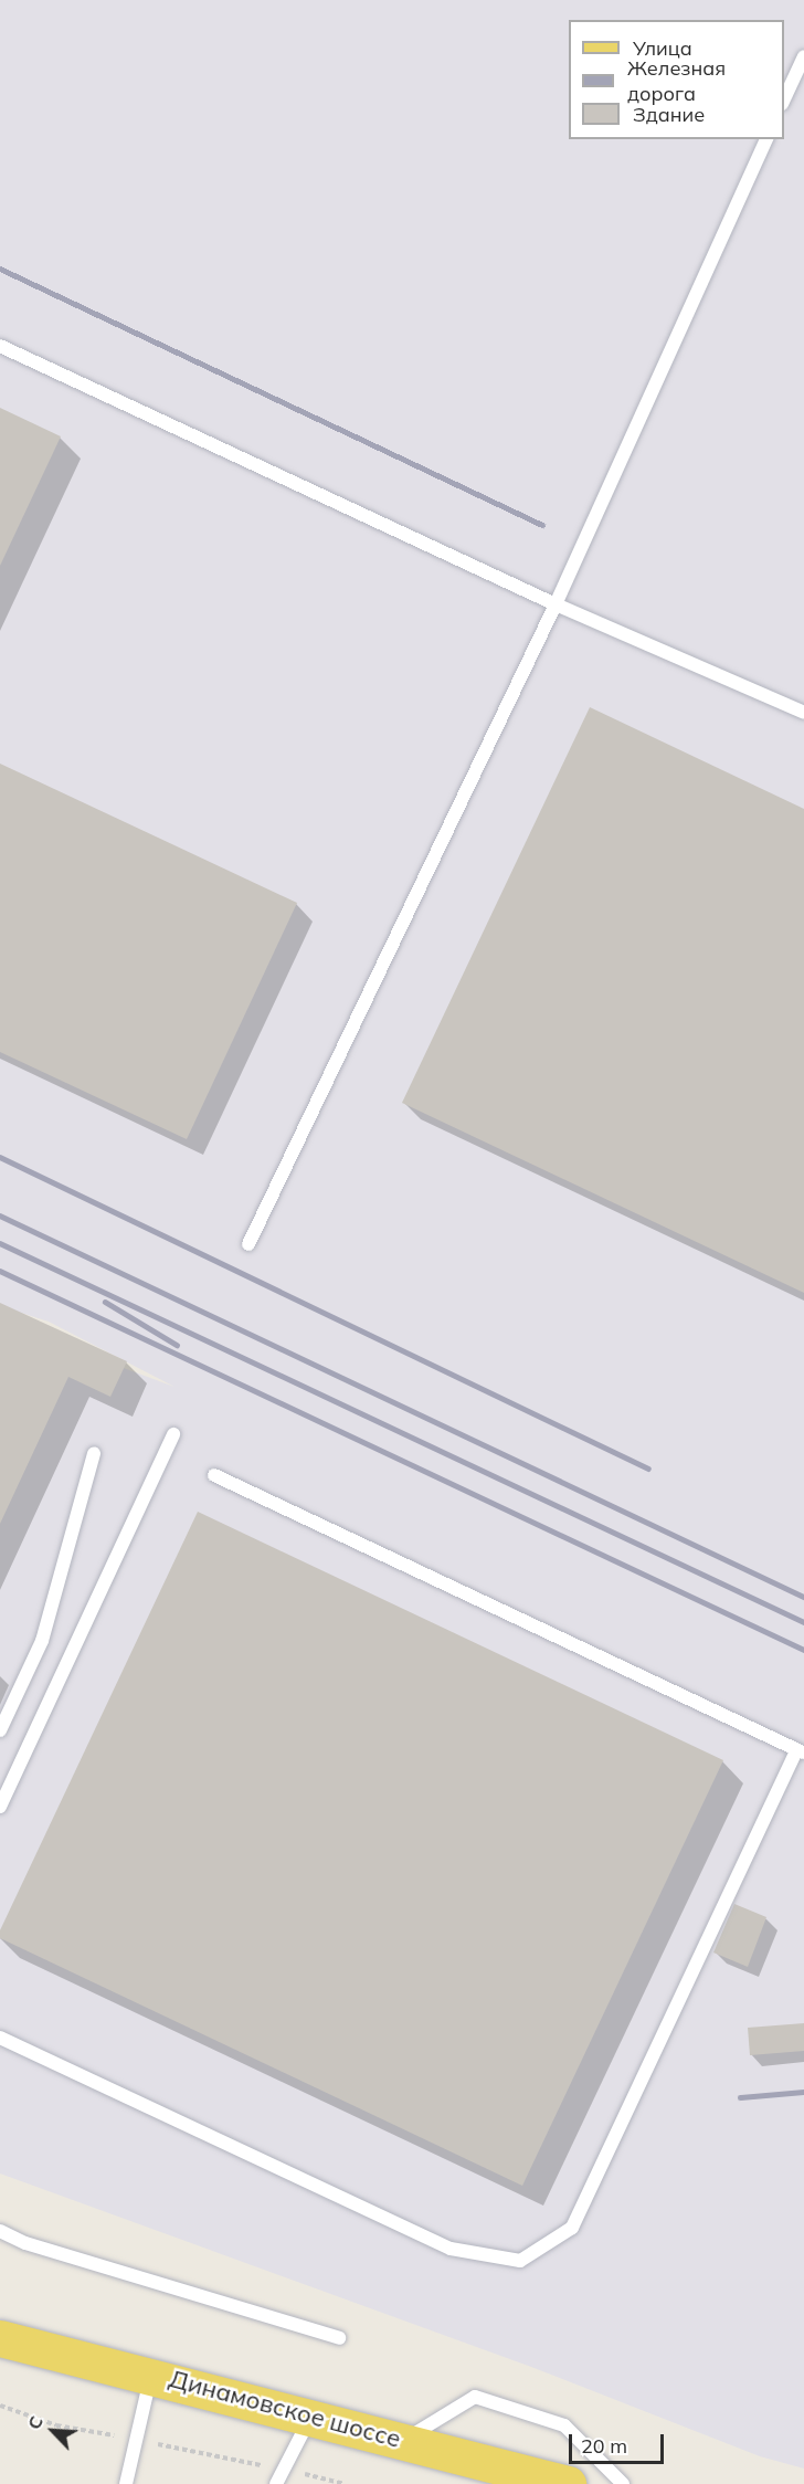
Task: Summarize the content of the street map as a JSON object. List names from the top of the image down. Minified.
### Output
{"streets":{"main road":["Динамовское шоссе"]},"legend":["Улица","Железная дорога","Здание"],"scale_bar":"20 m","north":"top left"}
